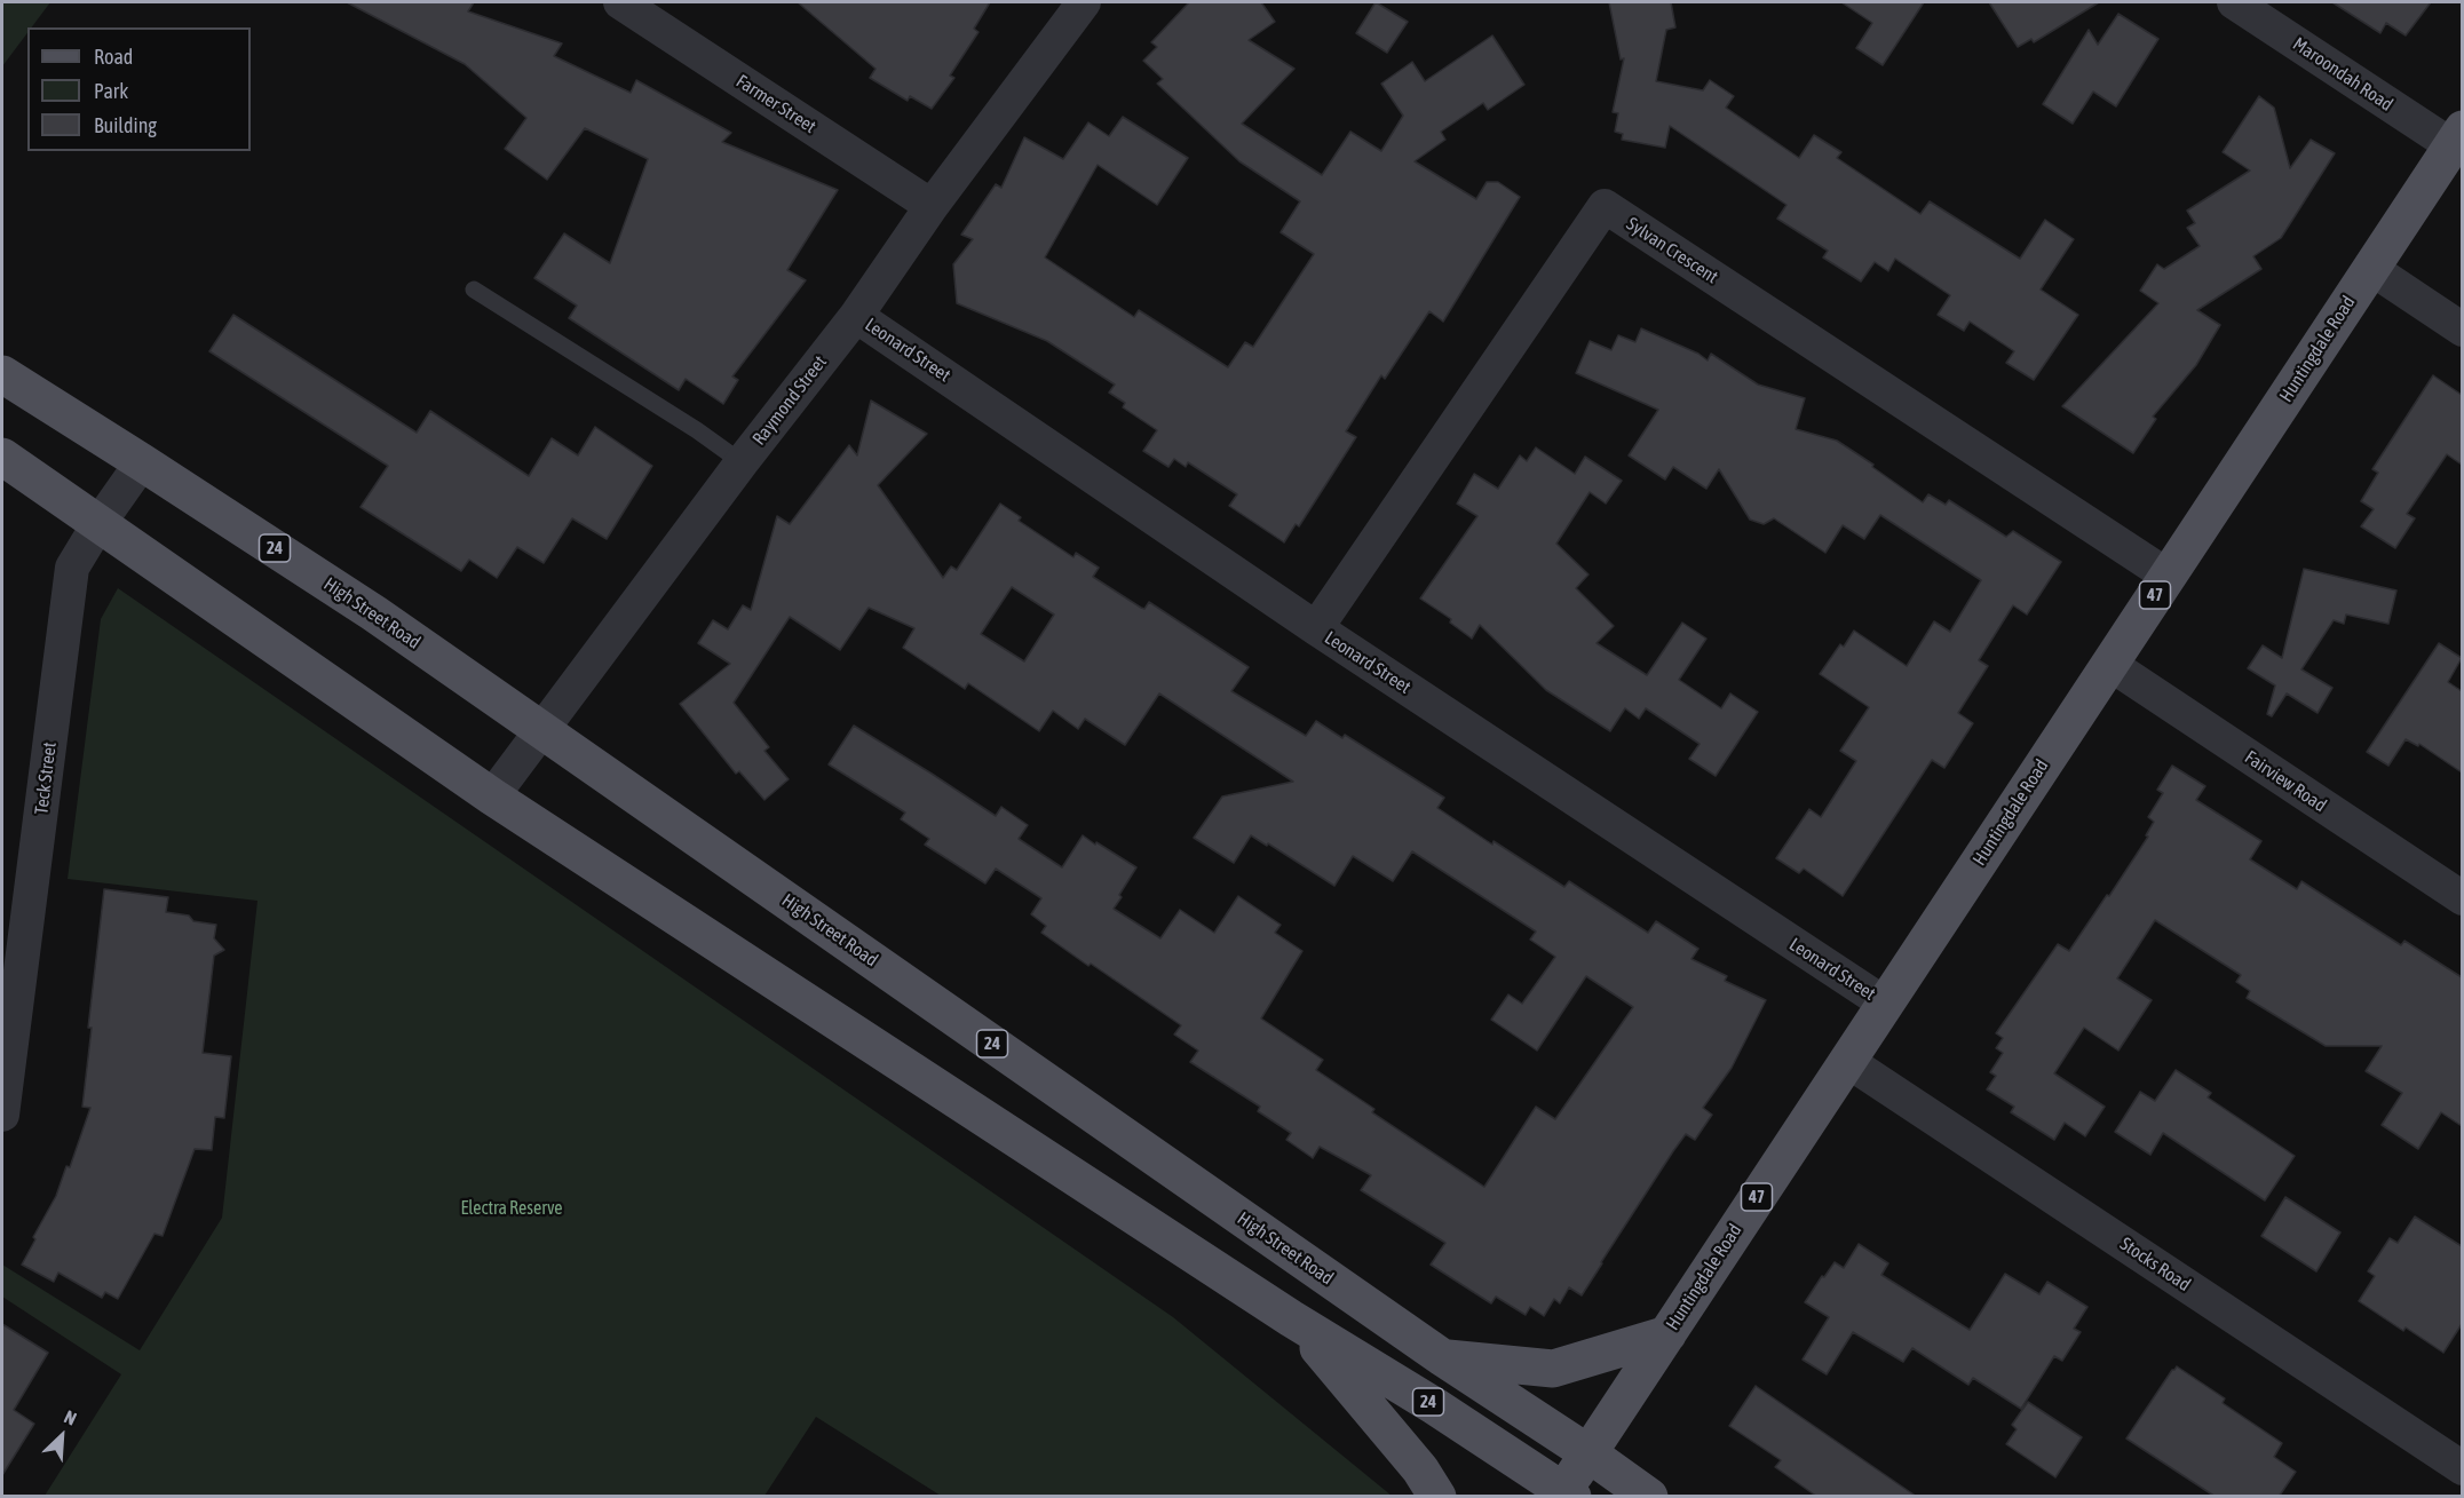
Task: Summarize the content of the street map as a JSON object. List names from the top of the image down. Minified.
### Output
{"streets":{"main road":["Huntingdale Road","24","47","High Street Road"],"street":["Maroondah Road","Farmer Street","Sylvan Crescent","Leonard Street","Raymond Street","Teck Street","Fairview Road","Stocks Road"]},"crossings":[["Maroondah Road","Huntingdale Road"],["Farmer Street","Raymond Street"],["Sylvan Crescent","Huntingdale Road"],["Sylvan Crescent","Leonard Street"],["Huntingdale Road","Leonard Street"],["Huntingdale Road","24"],["Huntingdale Road","High Street Road"],["Huntingdale Road","Fairview Road"],["Huntingdale Road","Stocks Road"],["Leonard Street","Raymond Street"],["Raymond Street","24"],["Raymond Street","High Street Road"],["24","Teck Street"],["High Street Road","Teck Street"]],"parks":["Electra Reserve"],"legend":["Road","Park","Building"],"north":"top right"}
